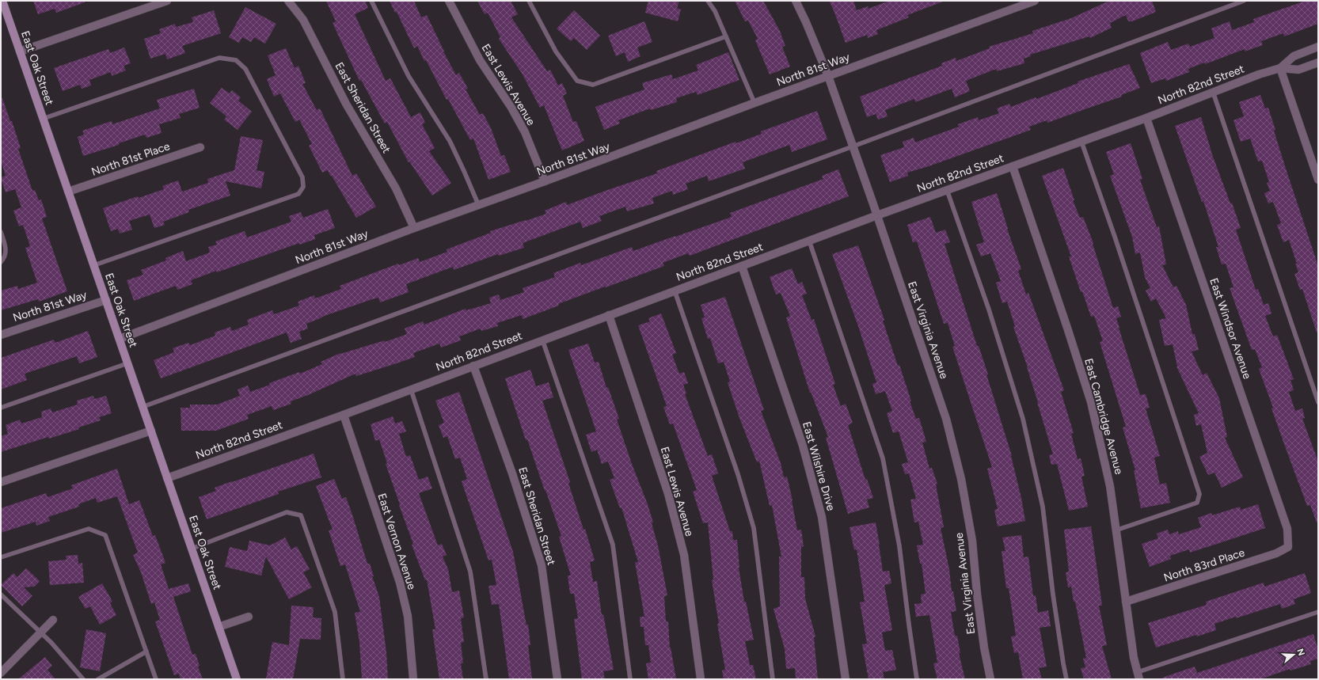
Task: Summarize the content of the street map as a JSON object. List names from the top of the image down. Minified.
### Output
{"streets":{"street":["East Oak Street","North 81st Way","East Lewis Avenue","North 82nd Street","East Sheridan Street","North 81st Place","East Windsor Avenue","East Virginia Avenue","East Cambridge Avenue","East Wilshire Drive","East Vernon Avenue","North 83rd Place"]},"crossings":[["East Oak Street","North 81st Way"],["East Oak Street","North 82nd Street"],["East Oak Street","North 81st Place"],["North 81st Way","East Lewis Avenue"],["North 81st Way","East Sheridan Street"],["North 81st Way","East Virginia Avenue"],["East Lewis Avenue","North 82nd Street"],["North 82nd Street","East Sheridan Street"],["North 82nd Street","East Windsor Avenue"],["North 82nd Street","East Virginia Avenue"],["North 82nd Street","East Cambridge Avenue"],["North 82nd Street","East Wilshire Drive"],["North 82nd Street","East Vernon Avenue"],["East Windsor Avenue","North 83rd Place"],["East Cambridge Avenue","North 83rd Place"]],"north":"right"}
